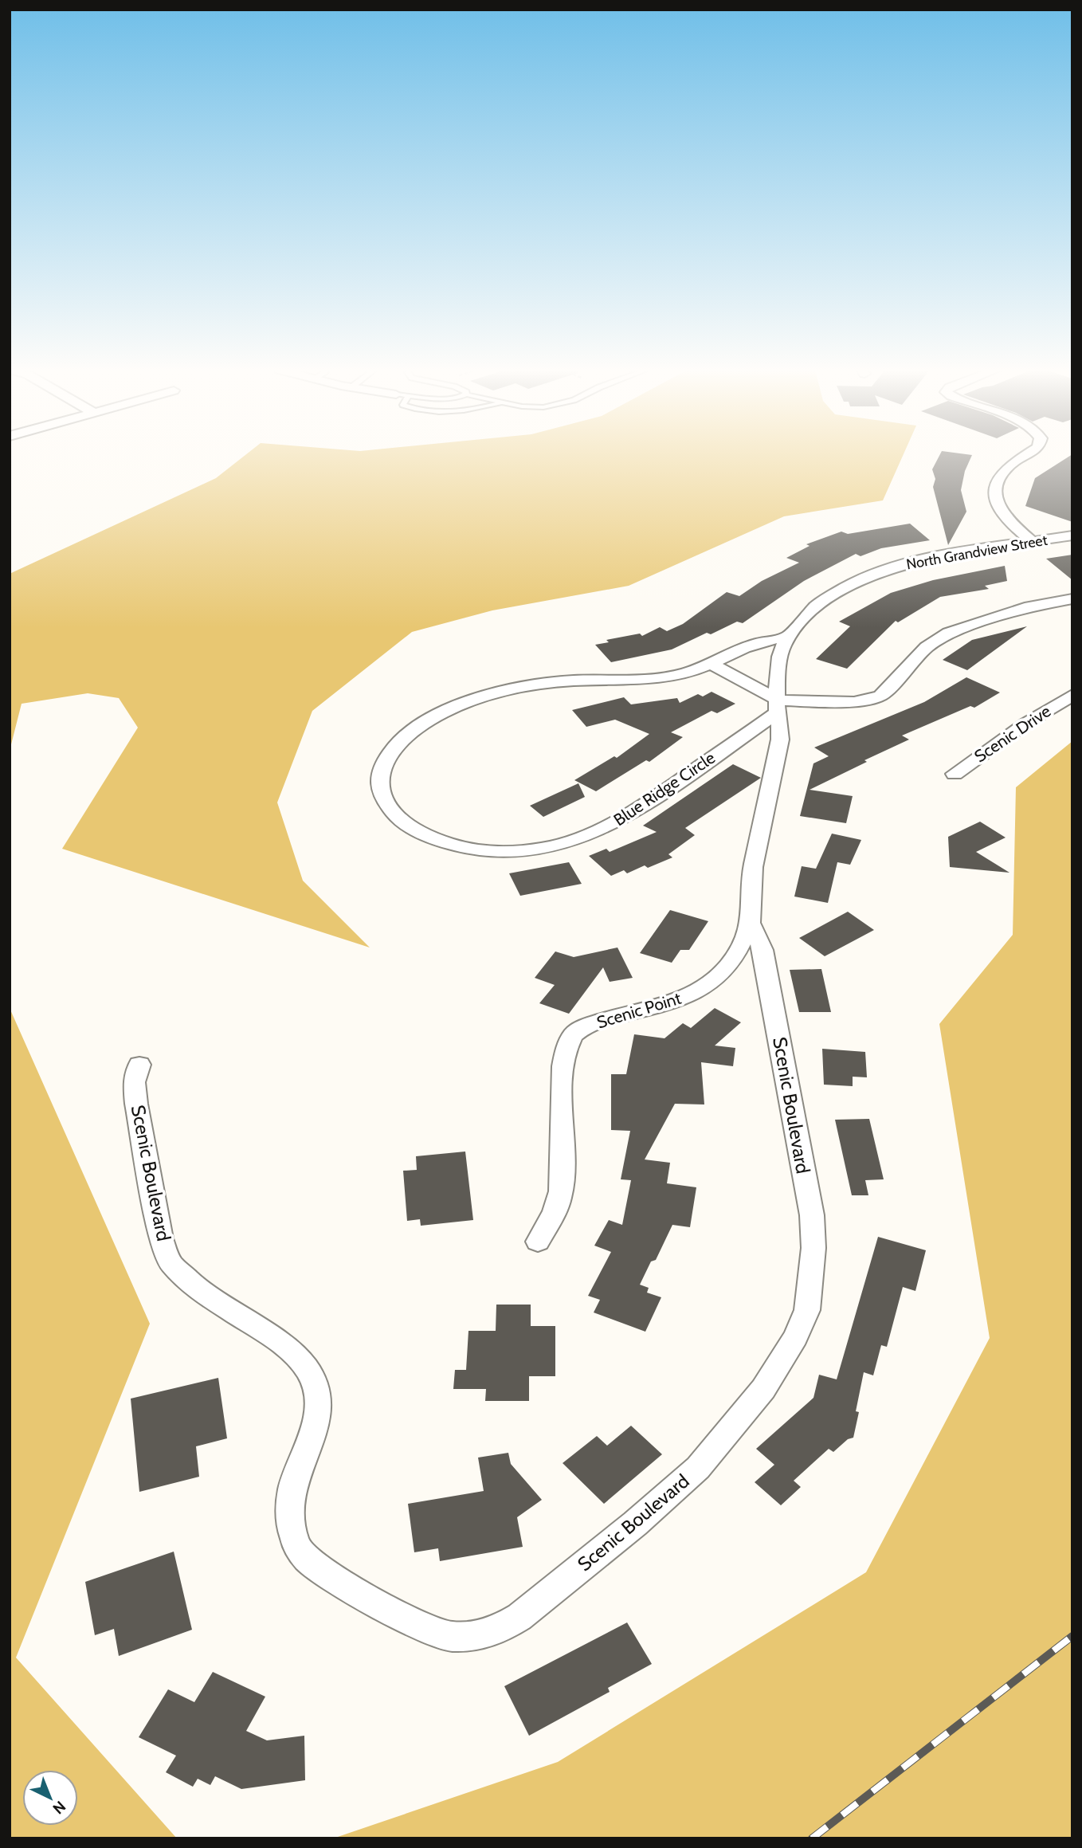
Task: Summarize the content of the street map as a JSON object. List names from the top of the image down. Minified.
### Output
{"streets":{"street":["North Grandview Street","Scenic Drive","Blue Ridge Circle","Scenic Point","Scenic Boulevard"]},"crossings":[["North Grandview Street","Scenic Boulevard"],["Blue Ridge Circle","Scenic Boulevard"],["Scenic Point","Scenic Boulevard"]],"north":"bottom right"}
